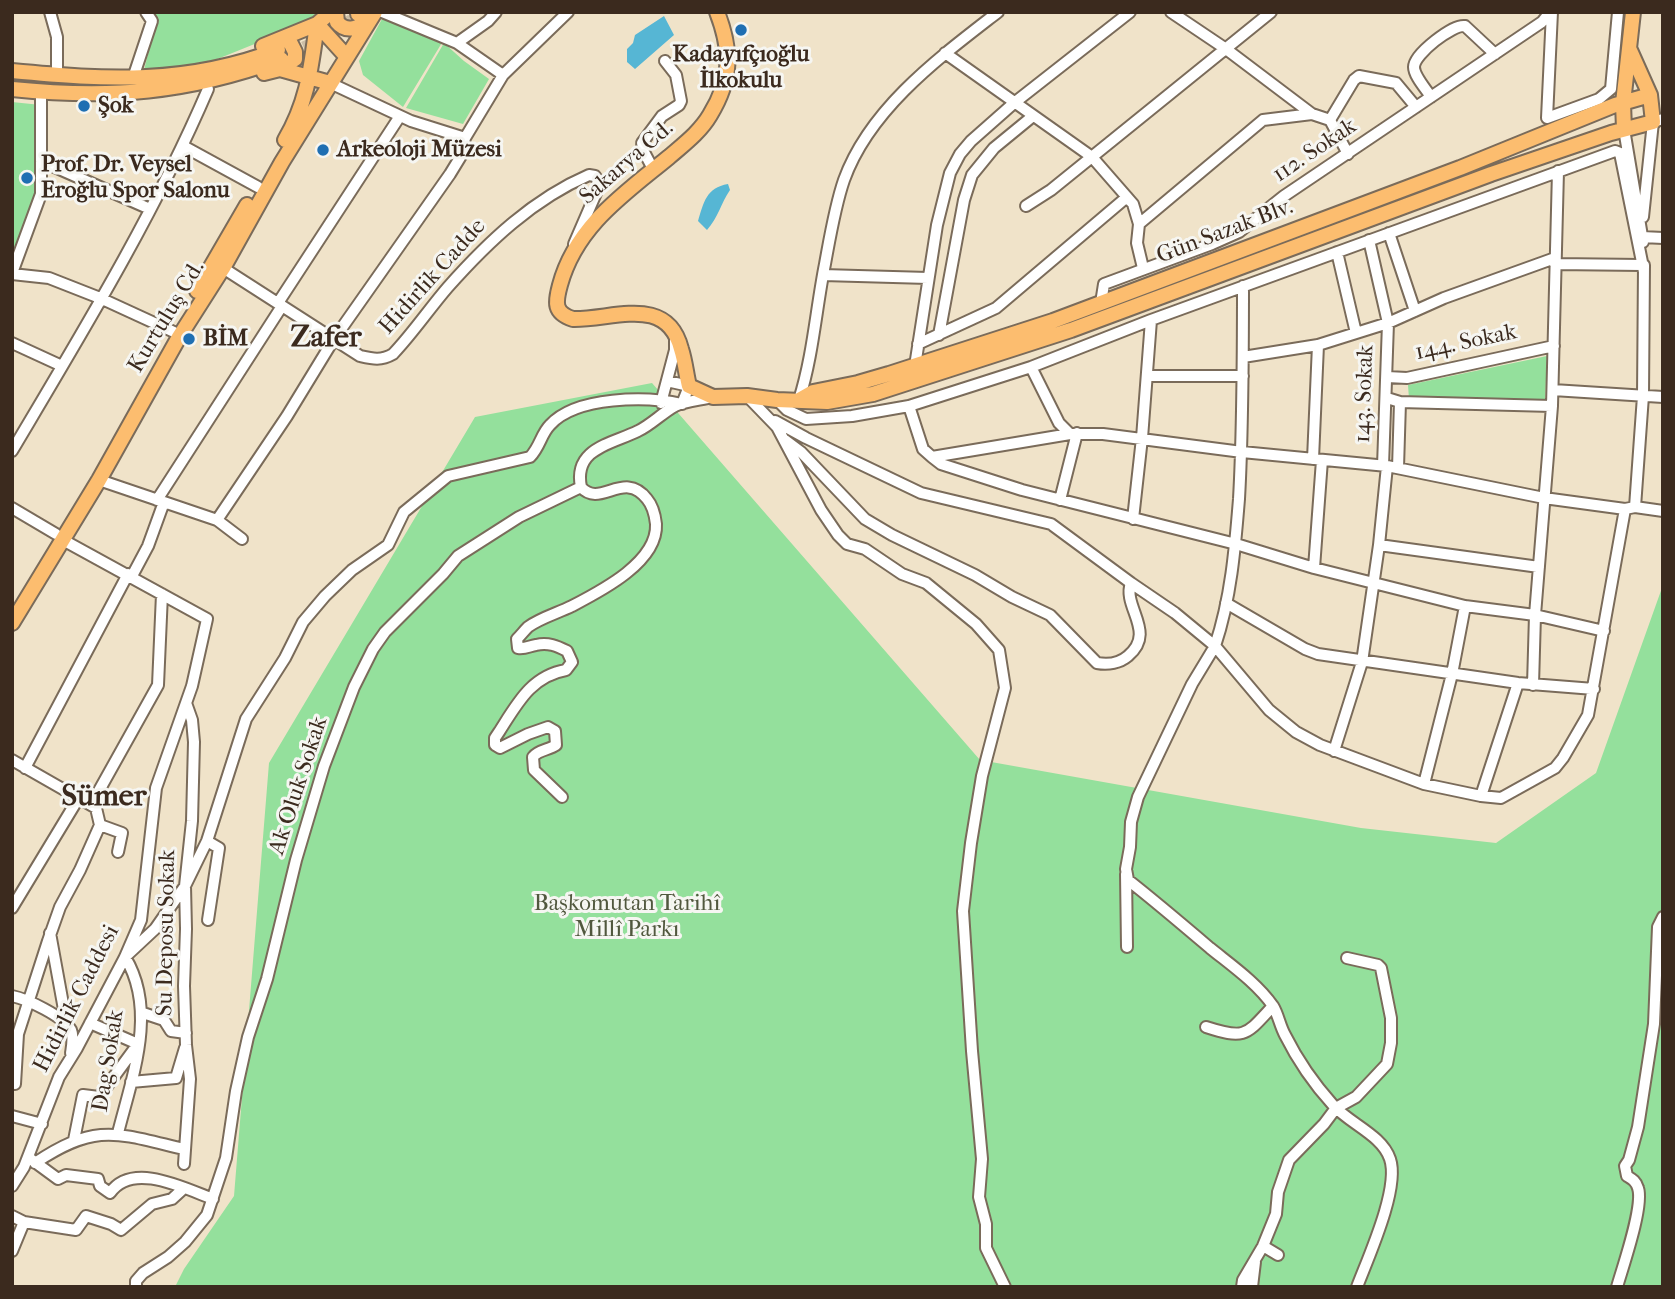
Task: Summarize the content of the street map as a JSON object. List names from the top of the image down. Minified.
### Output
{"streets":{"main road":["Sakarya Cd.","Gün Sazak Blv.","Kurtuluş Cd."],"street":["112. Sokak","Hidirlik Cadde","144. Sokak","143. Sokak","Ak Oluk Sokak","Su Deposu Sokak","Hidirlik Caddesi","Dag Sokak"]},"crossings":[["112. Sokak","Gün Sazak Blv."],["Sakarya Cd.","Hidirlik Cadde"],["Hidirlik Cadde","Kurtuluş Cd."],["Kurtuluş Cd.","Hidirlik Caddesi"],["144. Sokak","143. Sokak"],["Su Deposu Sokak","Hidirlik Caddesi"],["Hidirlik Caddesi","Dag Sokak"]],"districts":["Zafer","Sümer"],"parks":["Başkomutan Tarihî Millî Parkı"],"places":["Kadayıfçıoğlu İlkokulu","Şok","Arkeoloji Müzesi","Prof. Dr. Veysel Eroğlu Spor Salonu","BİM"]}
